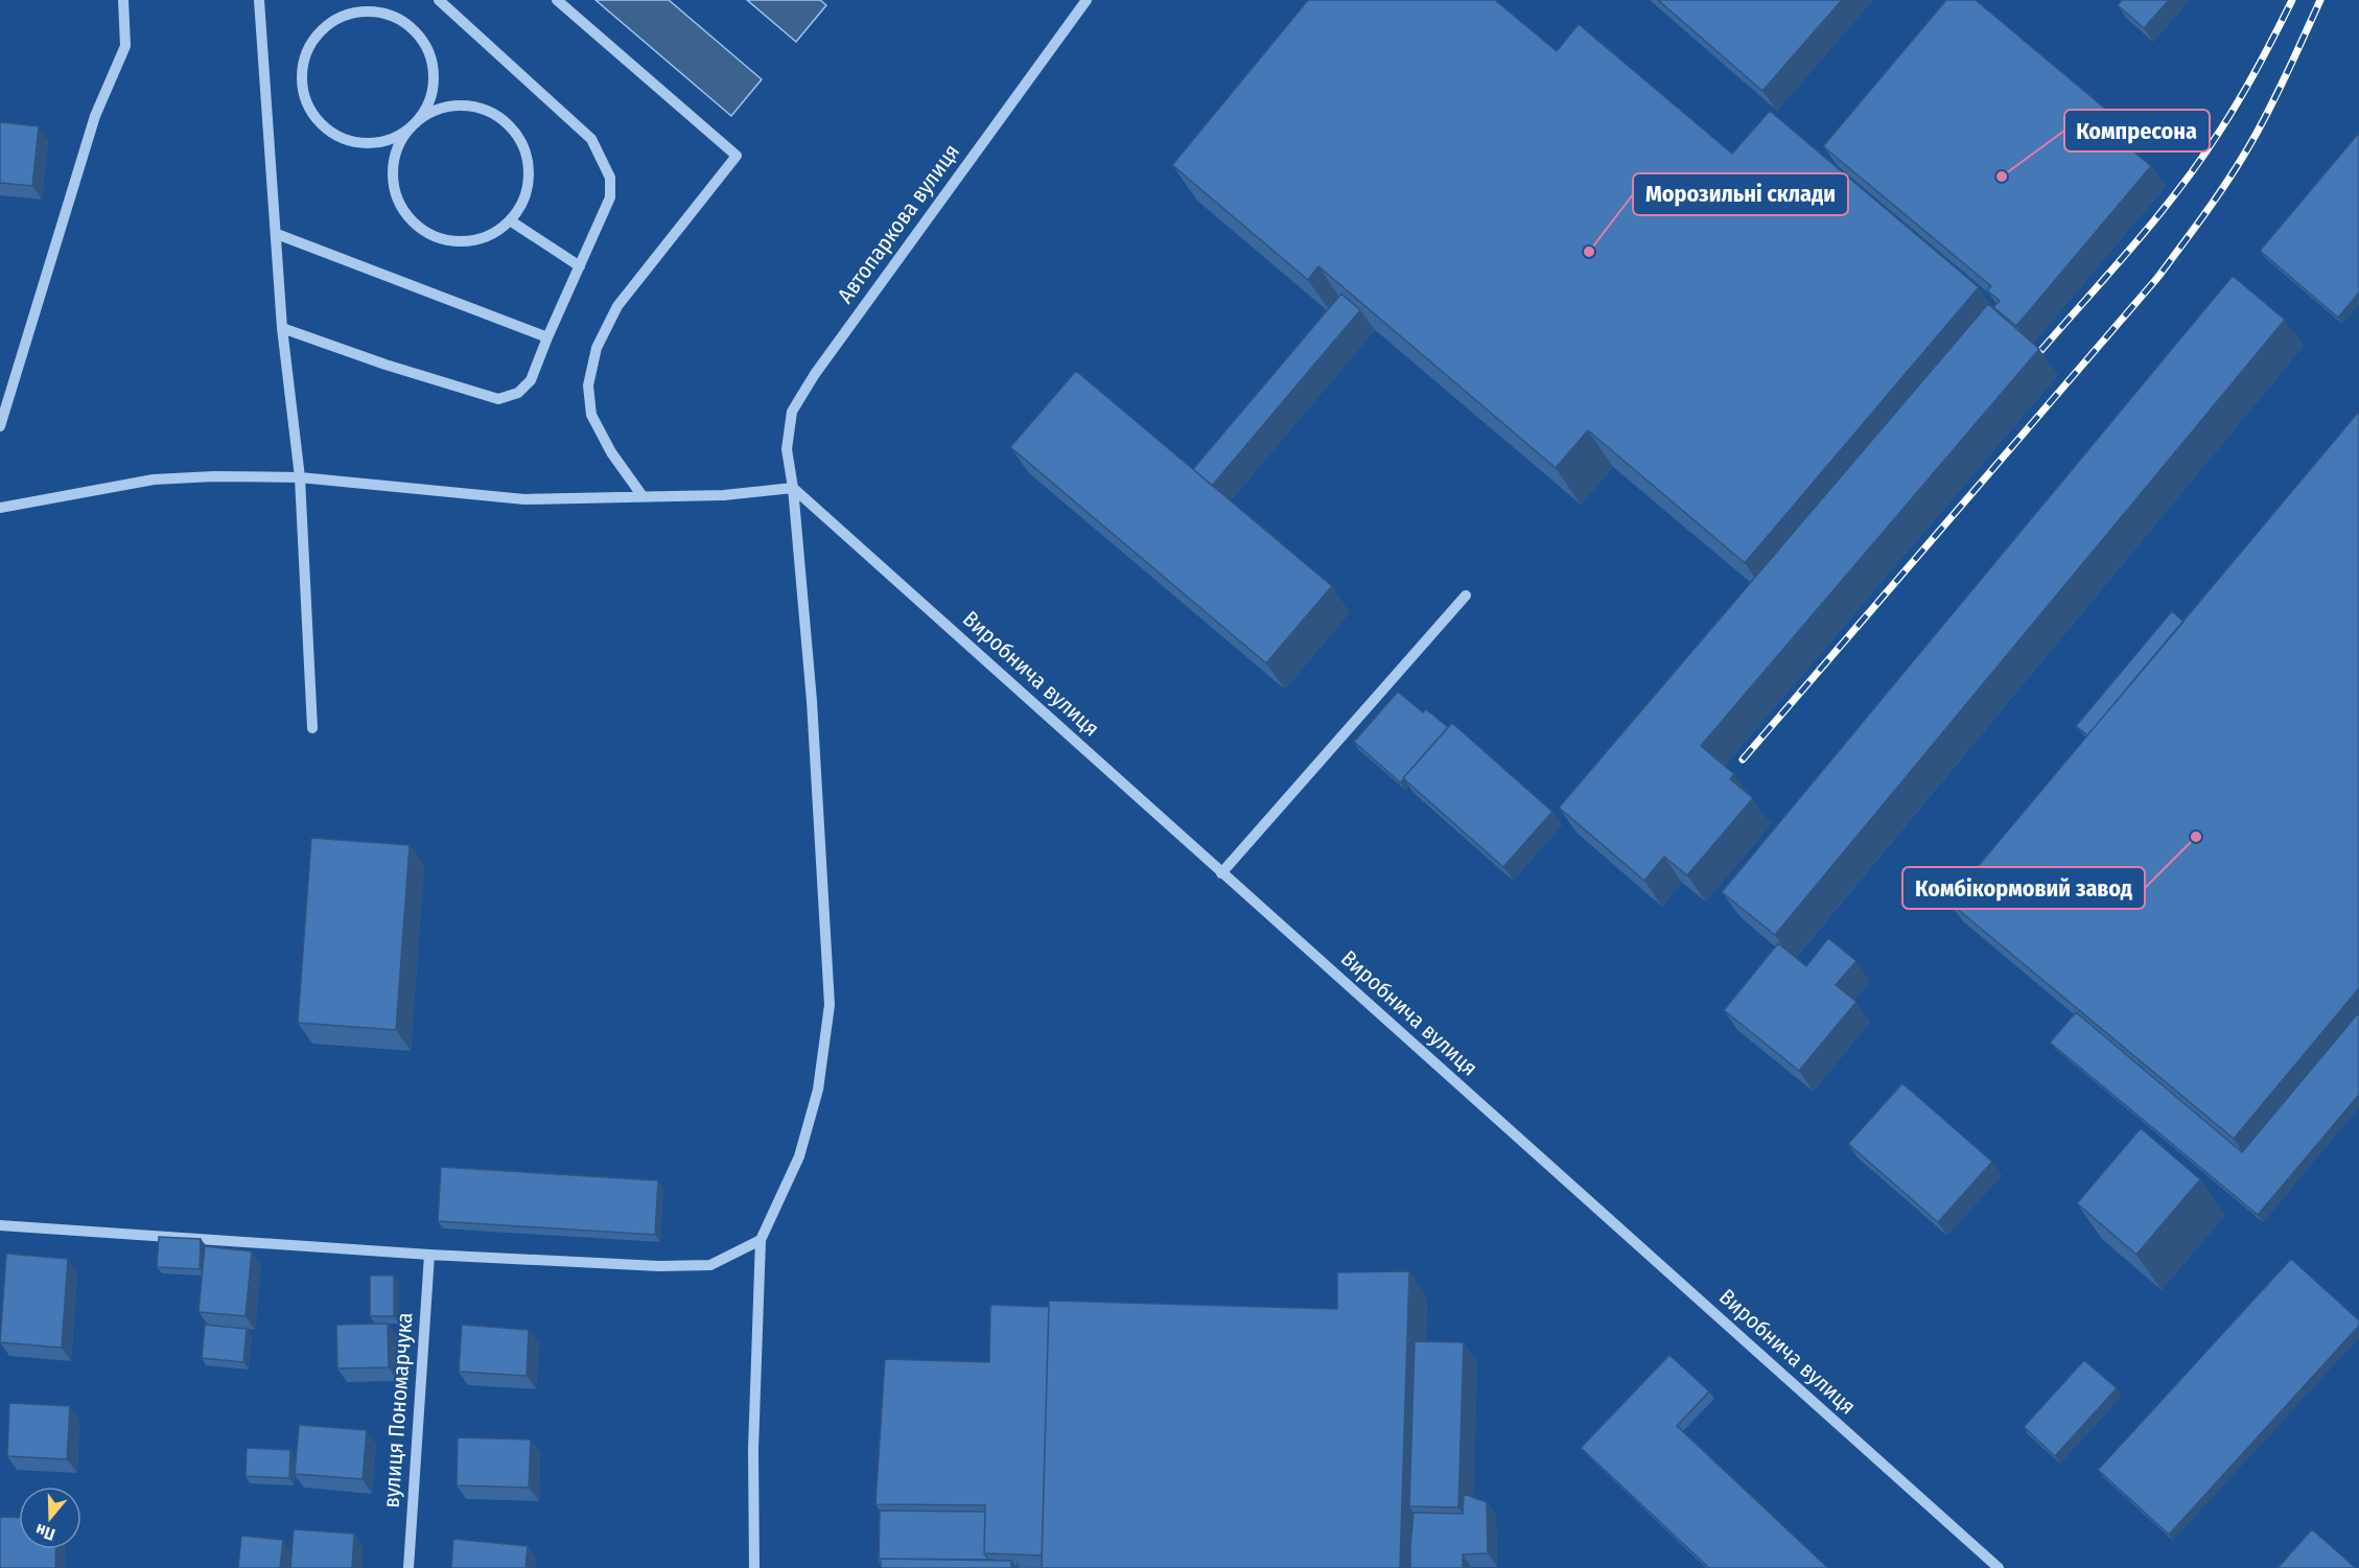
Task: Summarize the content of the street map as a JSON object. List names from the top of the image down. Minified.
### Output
{"streets":{"street":["Автопаркова вулиця","Виробнича вулиця","вулиця Пономарчука"]},"crossings":[["Автопаркова вулиця","Виробнича вулиця"]],"places":["Компресона","Морозильні склади","Комбікормовий завод"],"north":"bottom"}
